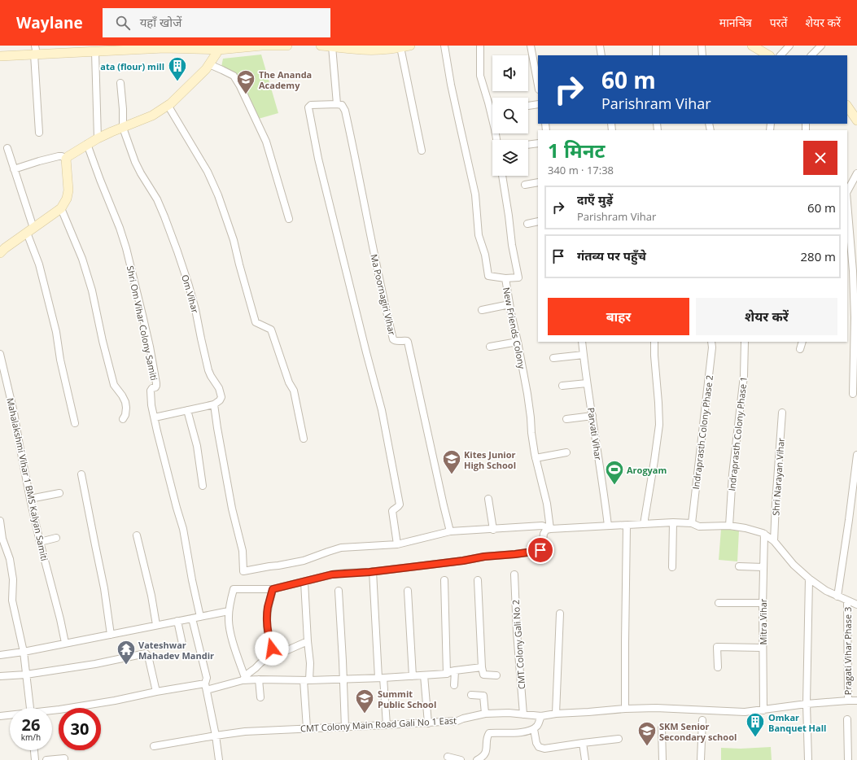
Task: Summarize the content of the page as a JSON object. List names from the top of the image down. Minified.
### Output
{"streets":{"street":["Om Vihar","Ma Poornagiri Vihar","Shri Om Vihar Colony Samiti","New Friends Colony","Indraprasth Colony Phase 2","Parvati Vihar","Indraprasth Colony Phase 1","Shri Narayan Vihar","Mahalakshmi Vihar 1 BMS Kalyan Samiti","Mitra Vihar","CMT Colony Gali No 2","Pragati Vihar Phase 3","CMT Colony Main Road Gali No 1 East"]},"crossings":[["Mitra Vihar","CMT Colony Main Road Gali No 1 East"],["CMT Colony Gali No 2","CMT Colony Main Road Gali No 1 East"],["Pragati Vihar Phase 3","CMT Colony Main Road Gali No 1 East"]],"places":{"building":["ata (flour) mill","Omkar Banquet Hall"],"school or university":["The Ananda Academy","Kites Junior High School","Summit Public School","SKM Senior Secondary school"],"sports":["Arogyam"],"temple":["Vateshwar Mahadev Mandir"]},"page":{"header":"Waylane","search":"यहाँ खोजें","nav":["मानचित्र","परतें","शेयर करें"],"turn":["60 m","Parishram Vihar"],"heading":["1 मिनट","340 m · 17:38"],"list":[{"name":"दाएँ मुड़ें","note":"Parishram Vihar","value":"60 m"},{"name":"गंतव्य पर पहुँचे","value":"280 m"}],"buttons":["बाहर","शेयर करें"],"speed":"26 km/h","limit":"30"}}
